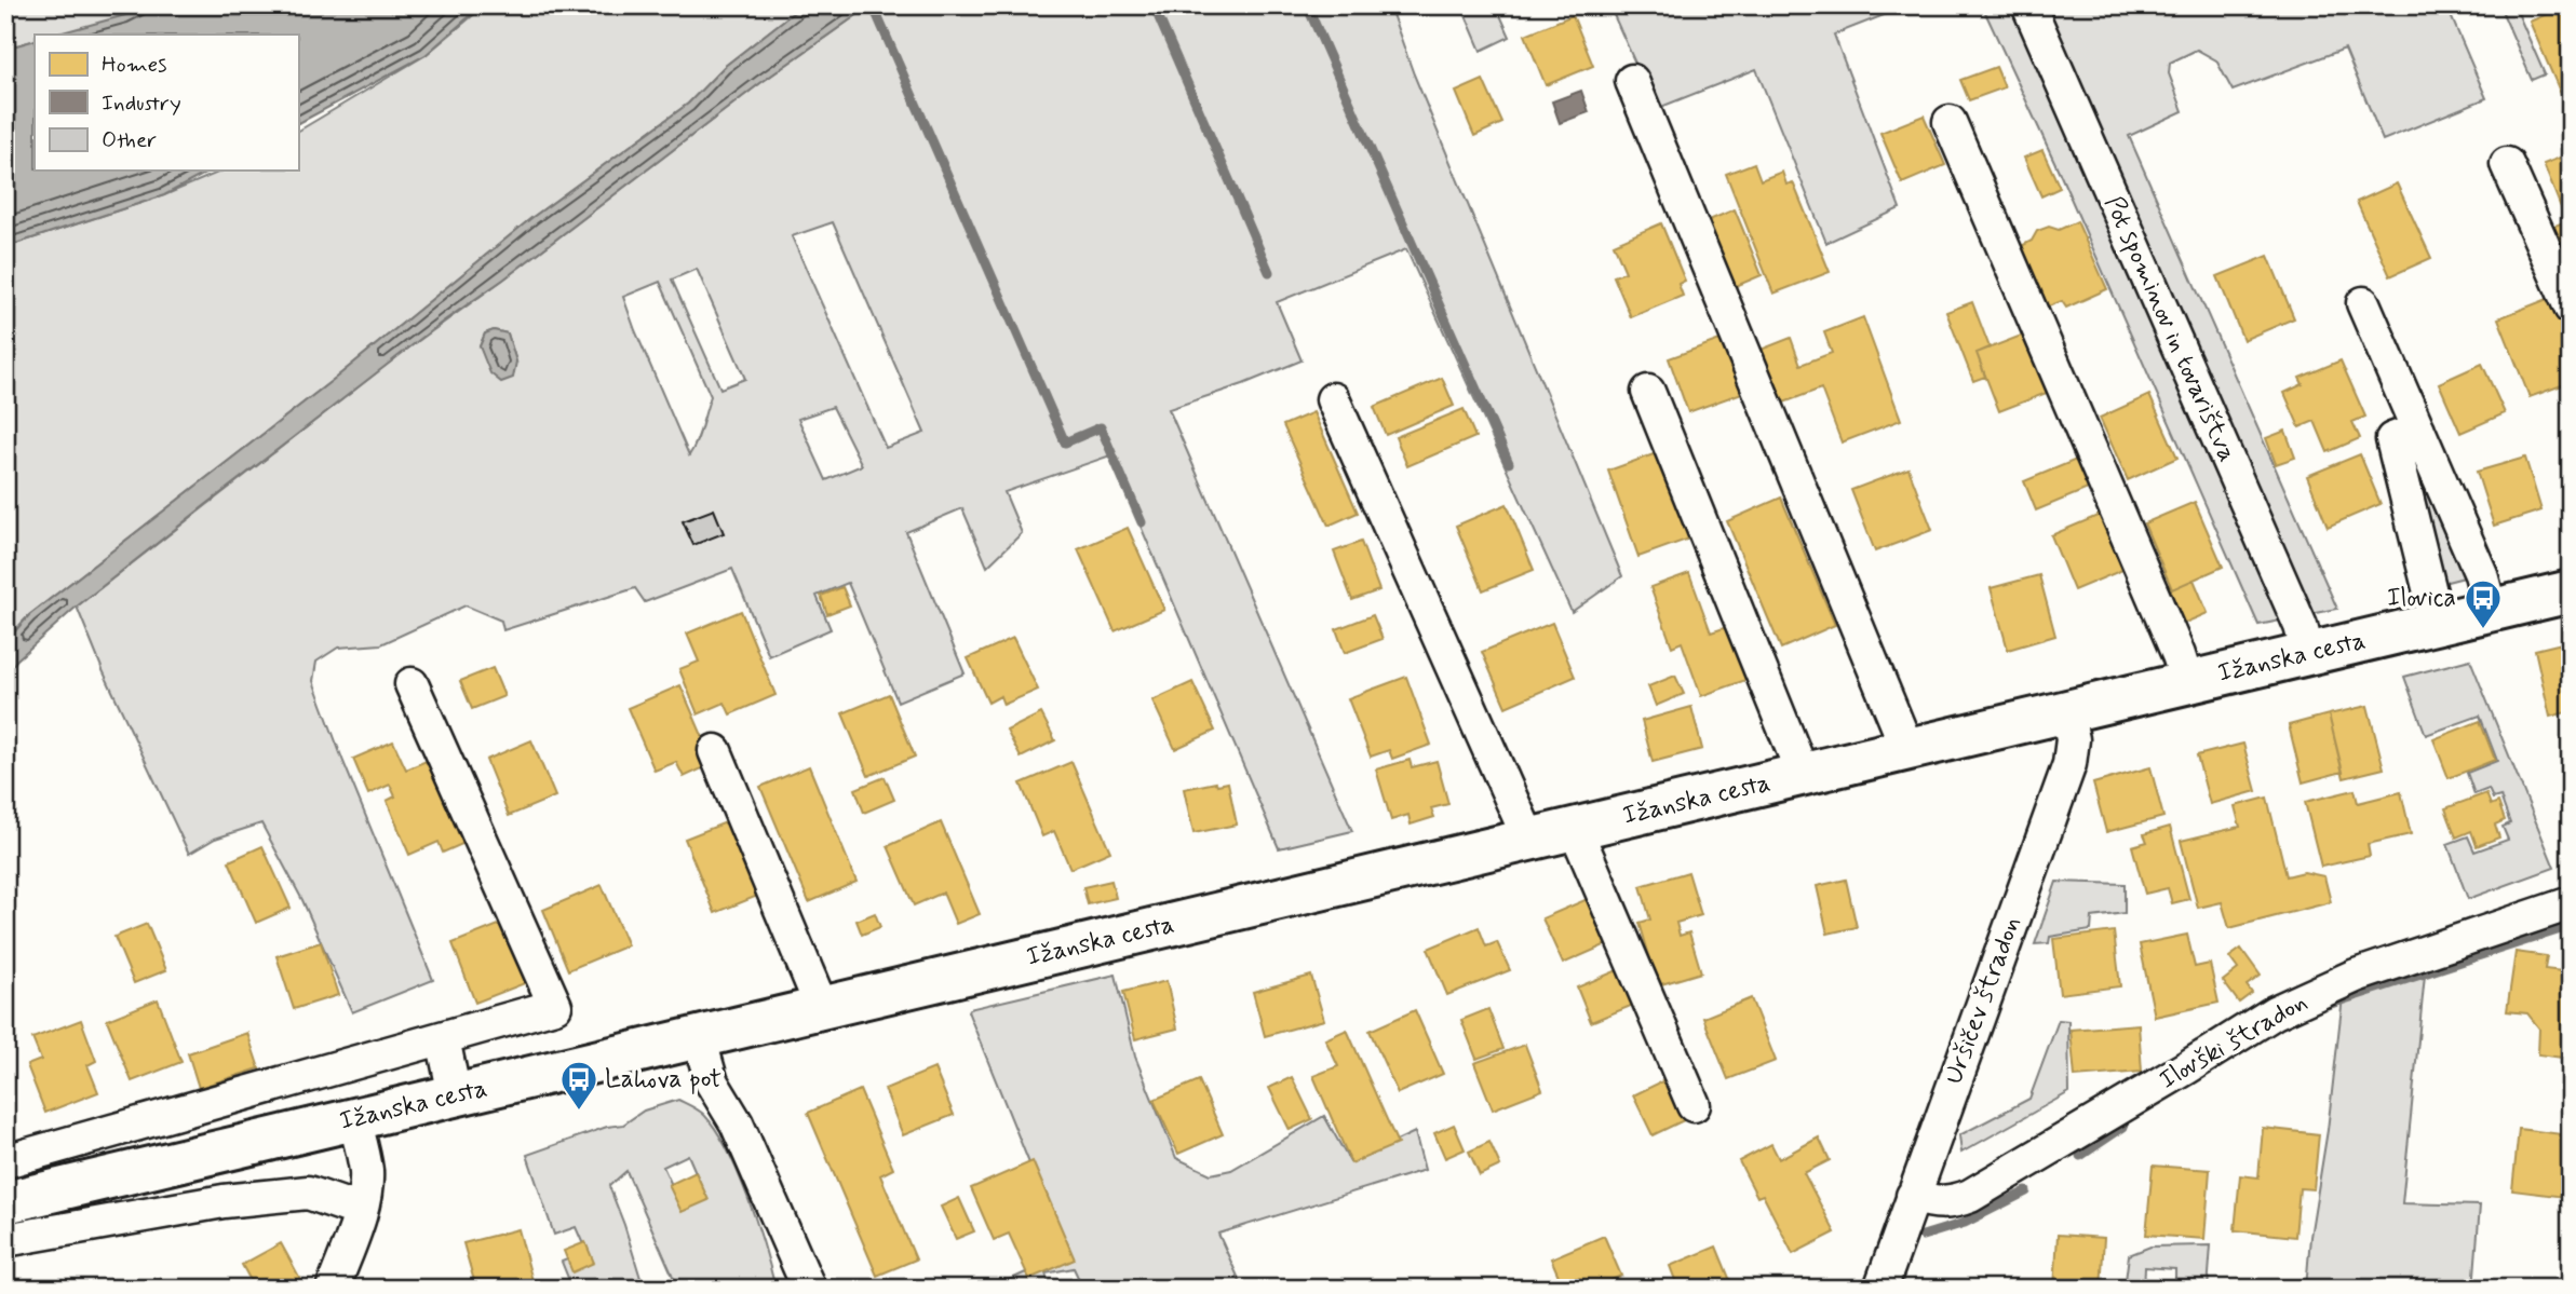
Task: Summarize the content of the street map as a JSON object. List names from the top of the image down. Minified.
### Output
{"streets":{"main road":["Ižanska cesta"],"street":["Pot spominov in tovarištva","Uršičev štradon","Ilovški štradon"]},"crossings":[["Pot spominov in tovarištva","Ižanska cesta"],["Ižanska cesta","Uršičev štradon"],["Uršičev štradon","Ilovški štradon"]],"places":{"bus stop":["Ilovica","Lahova pot"]},"legend":["Homes","Industry","Other"]}
